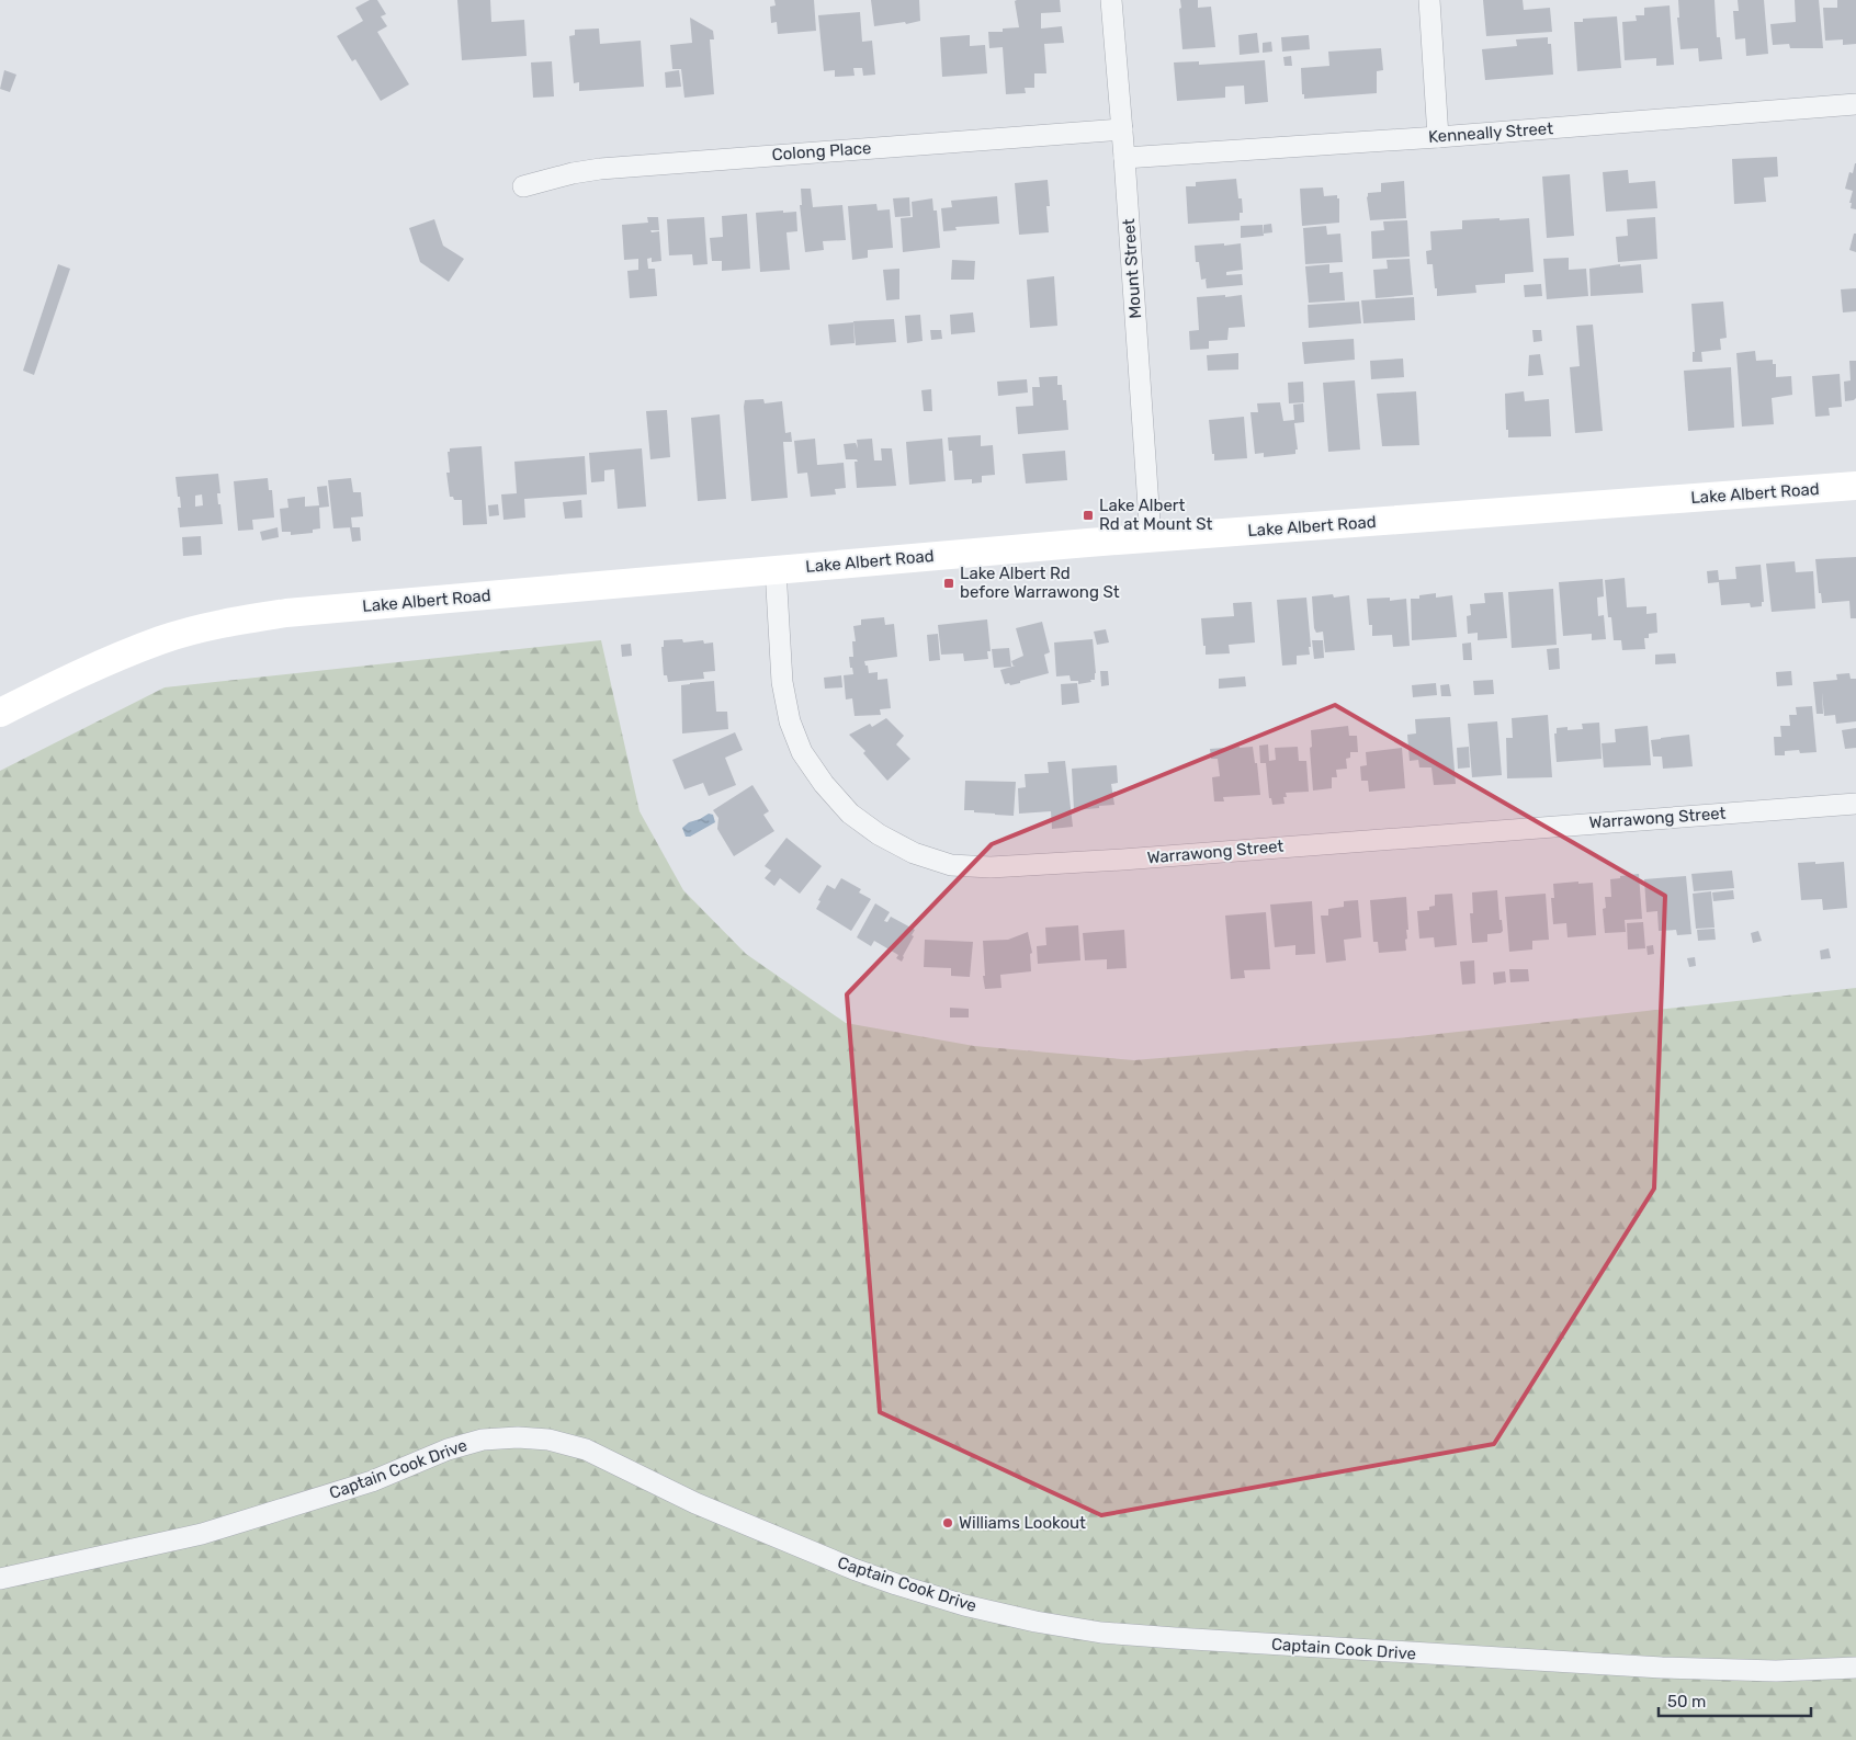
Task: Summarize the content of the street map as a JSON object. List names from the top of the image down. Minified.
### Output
{"streets":{"main road":["Lake Albert Road"],"street":["Kenneally Street","Colong Place","Mount Street","Warrawong Street","Captain Cook Drive"]},"crossings":[["Kenneally Street","Mount Street"],["Colong Place","Mount Street"],["Mount Street","Lake Albert Road"],["Lake Albert Road","Warrawong Street"]],"places":{"transit":["Lake Albert Rd at Mount St","Lake Albert Rd before Warrawong St"],"other":["Williams Lookout"]},"scale_bar":"50 m"}
